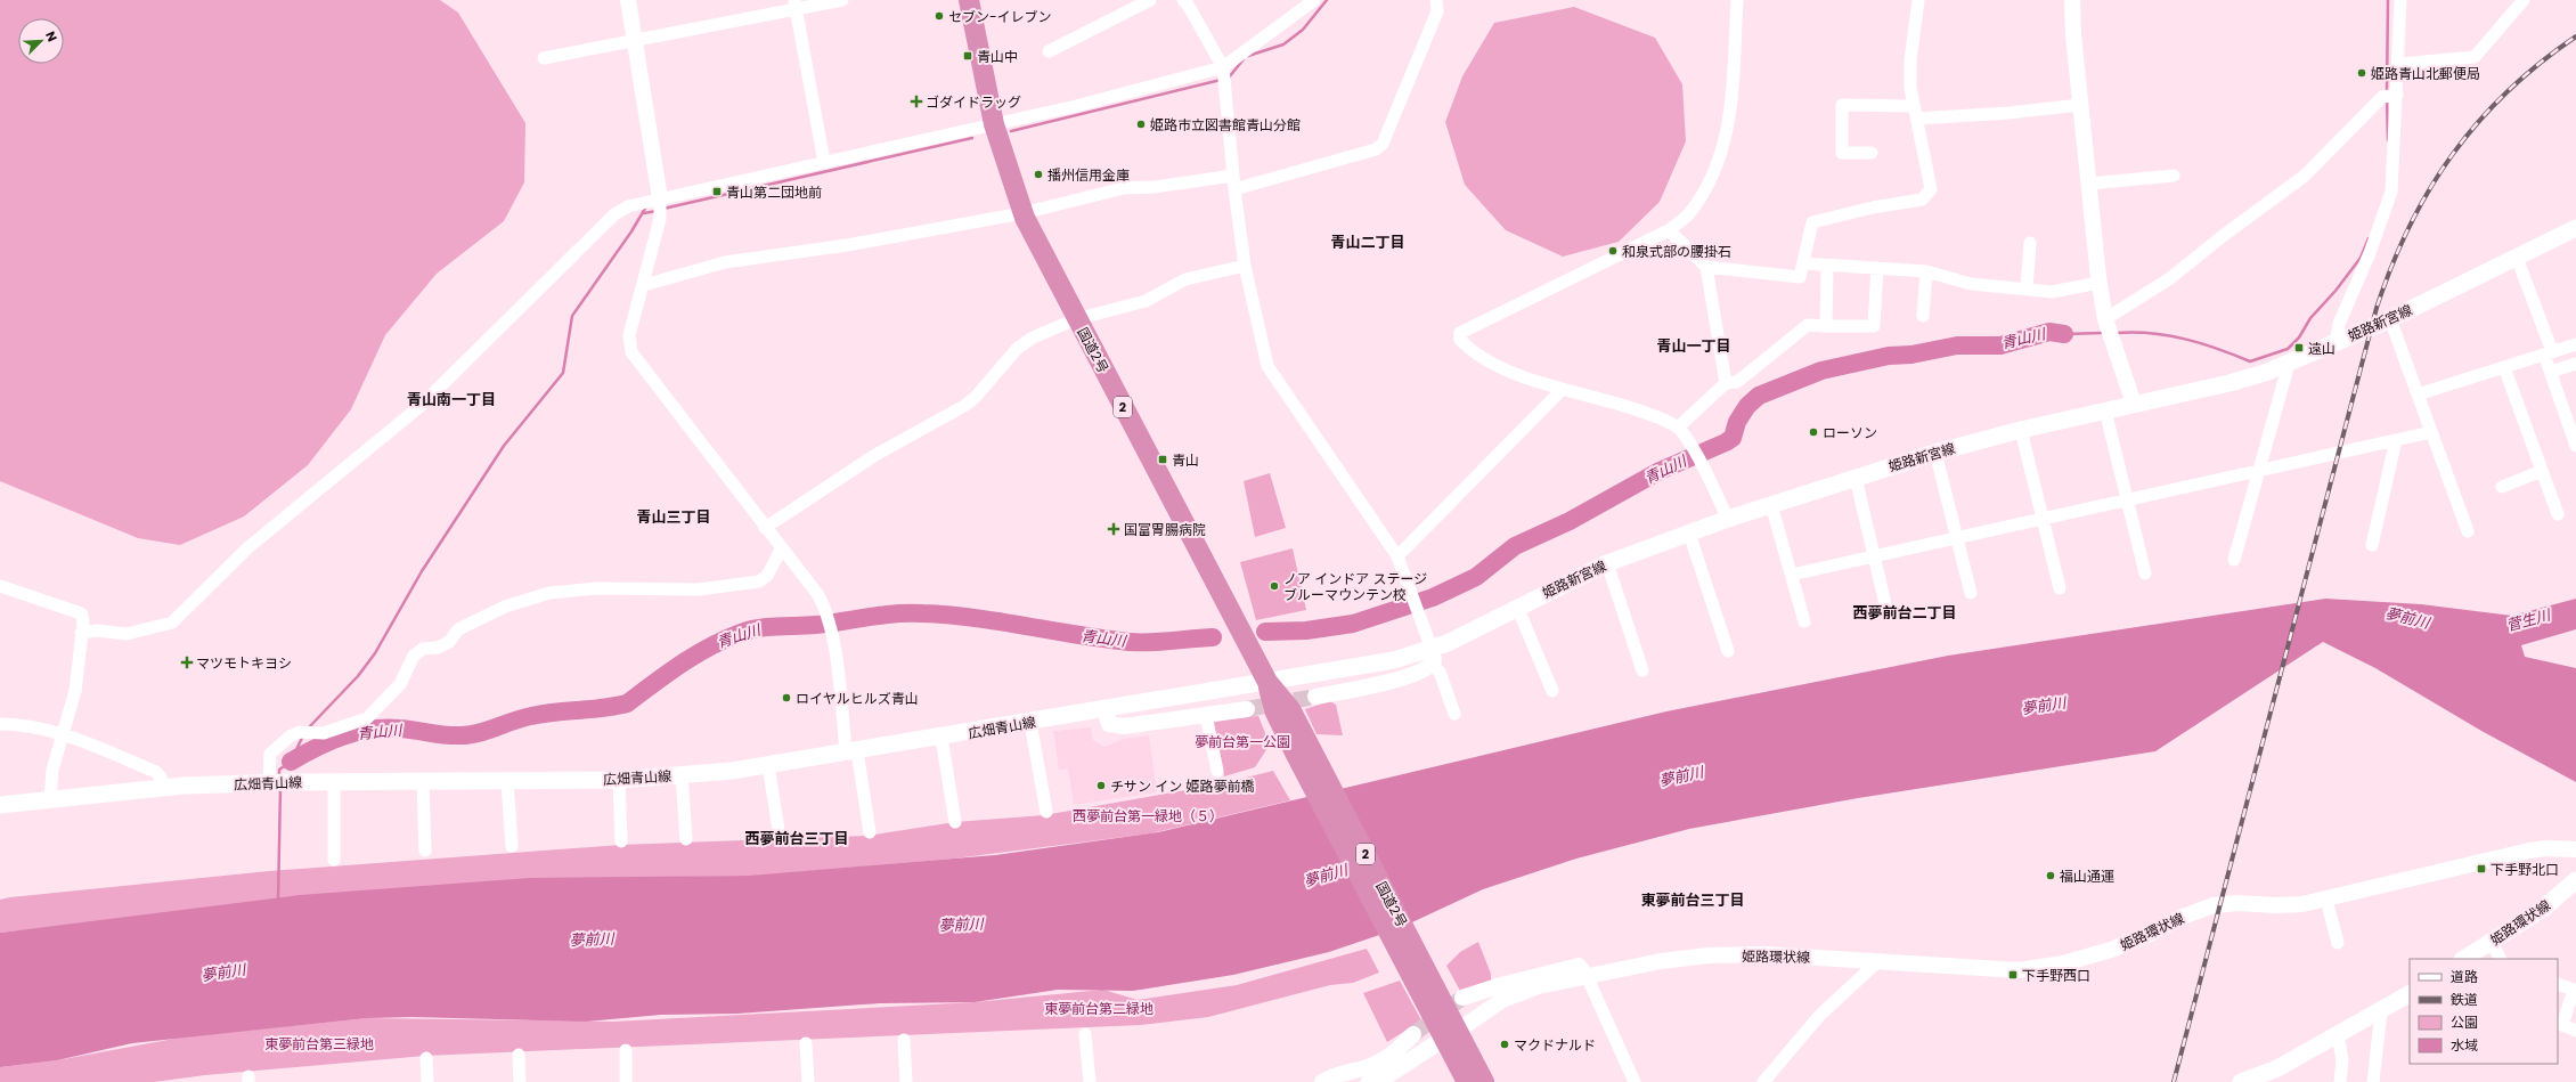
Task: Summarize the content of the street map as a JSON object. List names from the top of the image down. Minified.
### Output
{"streets":{"highway":["国道2号","2"],"main road":["姫路新宮線","広畑青山線","姫路環状線"]},"crossings":[["姫路新宮線","国道2号"],["姫路新宮線","広畑青山線"],["国道2号","広畑青山線"],["国道2号","姫路環状線"]],"districts":["青山二丁目","青山一丁目","青山南一丁目","青山三丁目","西夢前台二丁目","西夢前台三丁目","東夢前台三丁目"],"water":["青山川","夢前川","菅生川"],"parks":["夢前台第一公園","西夢前台第一緑地（５）","東夢前台第二緑地","東夢前台第三緑地"],"places":{"other":["セブン-イレブン","姫路青山北郵便局","姫路市立図書館青山分館","播州信用金庫","和泉式部の腰掛石","ローソン","ノア インドア ステージ ブルーマウンテン校","ロイヤルヒルズ青山","チサン イン 姫路夢前橋","福山通運","マクドナルド"],"transit":["青山中","青山第二団地前","遠山","青山","下手野北口","下手野西口"],"health":["ゴダイドラッグ","国富胃腸病院","マツモトキヨシ"]},"legend":["道路","鉄道","公園","水域"],"north":"top right"}
